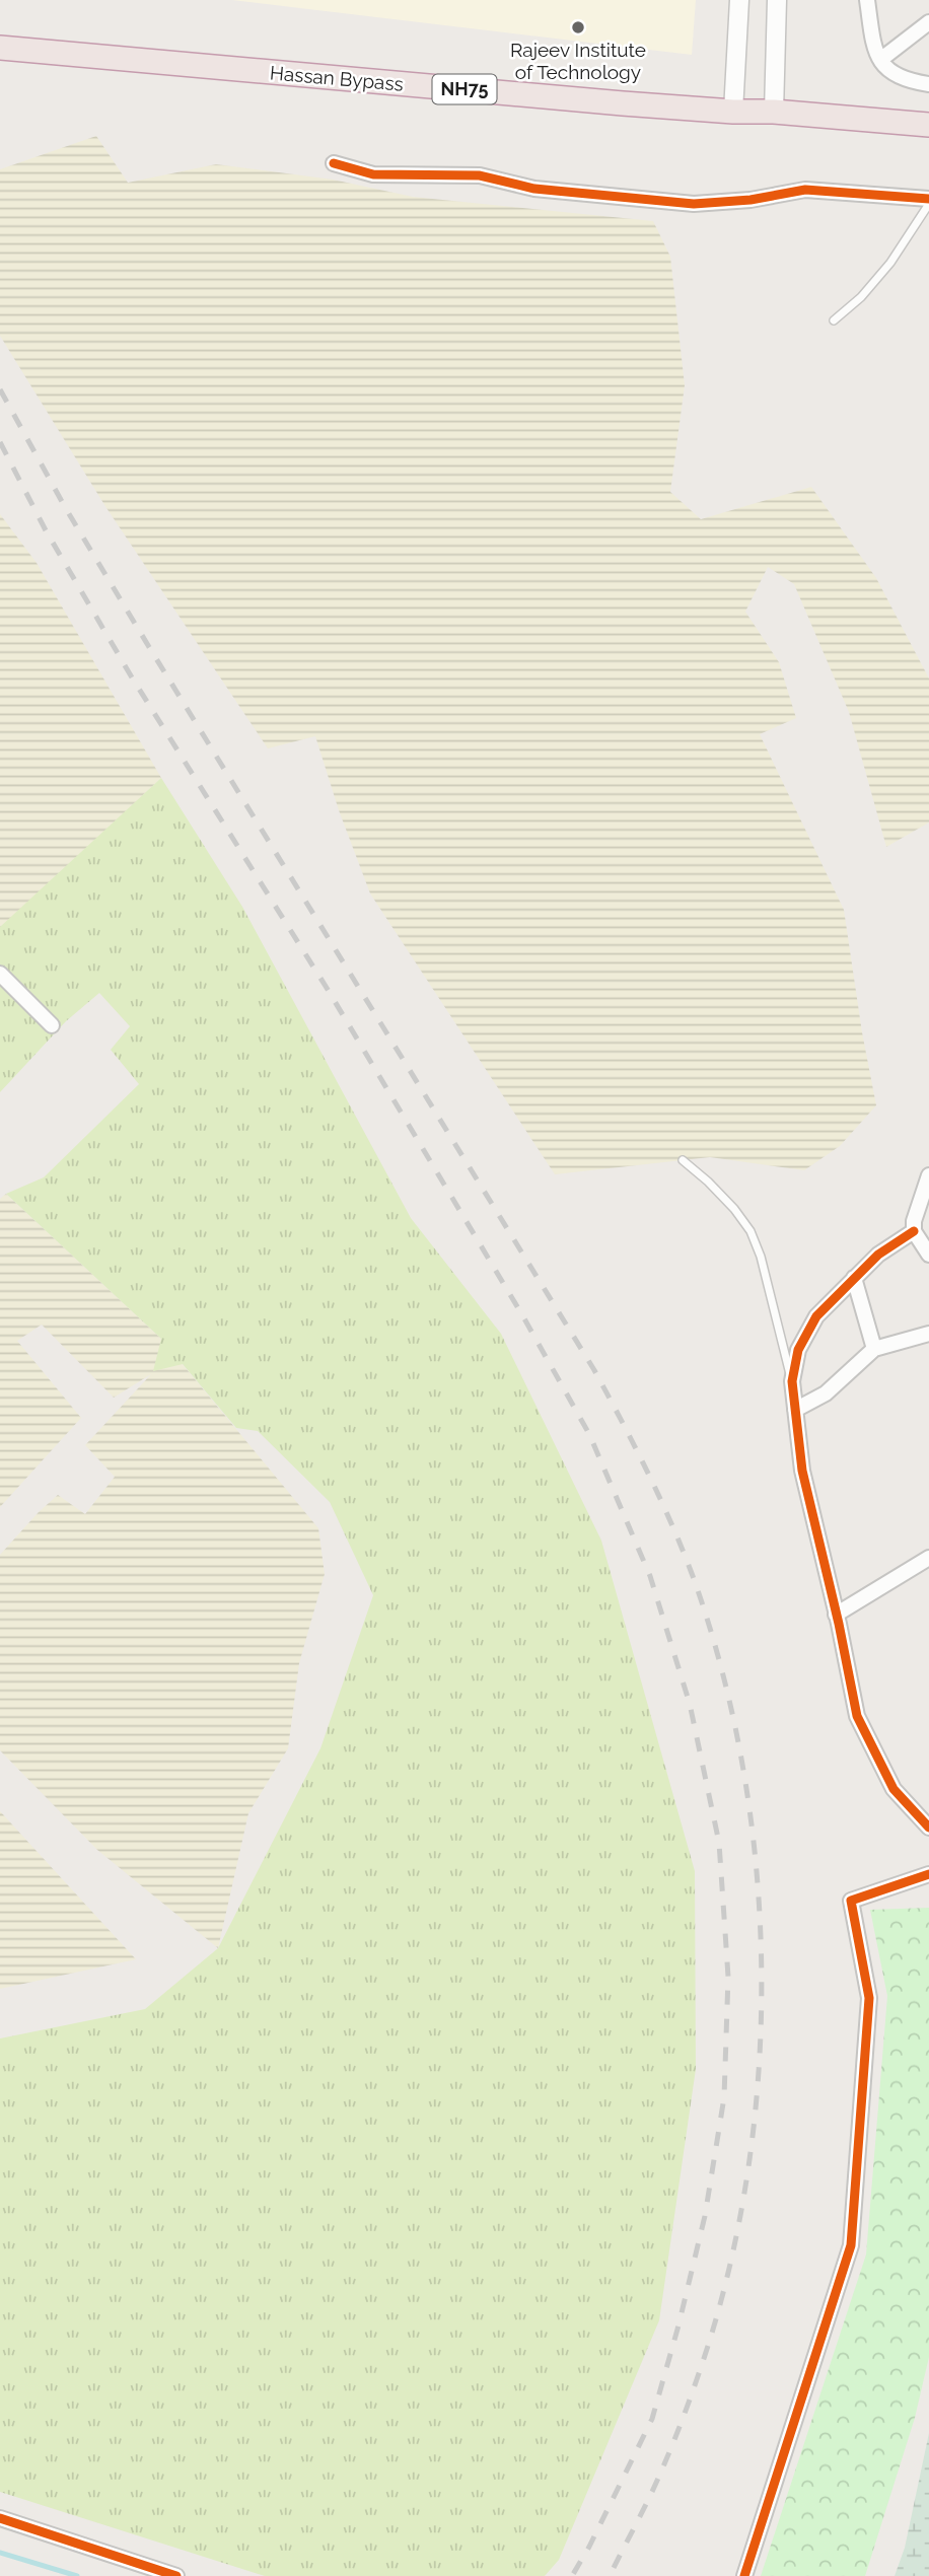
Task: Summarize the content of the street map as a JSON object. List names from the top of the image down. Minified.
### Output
{"streets":{"highway":["Hassan Bypass","NH75"]},"places":["Rajeev Institute of Technology"]}
